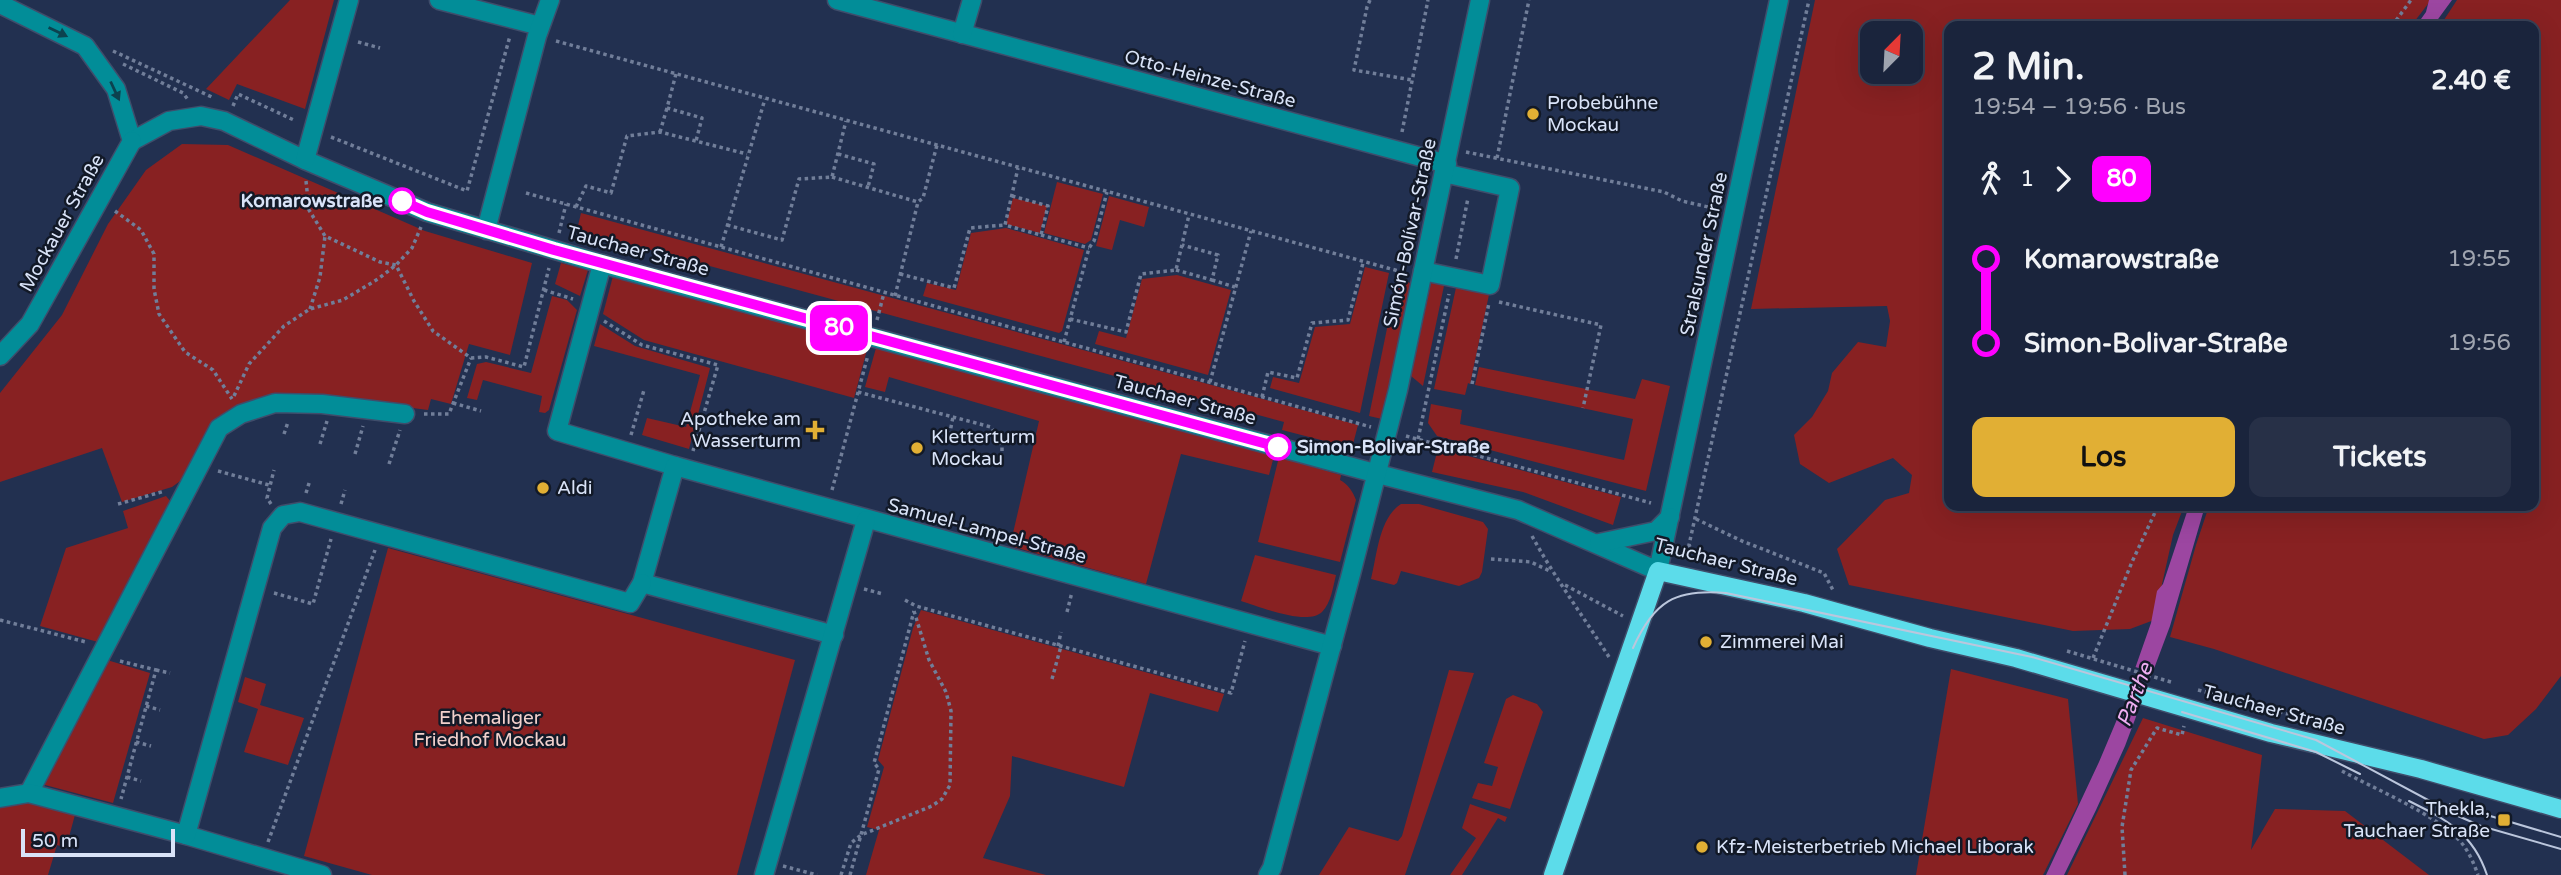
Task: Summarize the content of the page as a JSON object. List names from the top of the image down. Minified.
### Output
{"streets":{"main road":["Tauchaer Straße"],"street":["Otto-Heinze-Straße","Mockauer Straße","Simón-Bolívar-Straße","Stralsunder Straße","Samuel-Lampel-Straße"]},"crossings":[["Otto-Heinze-Straße","Simón-Bolívar-Straße"],["Mockauer Straße","Tauchaer Straße"],["Simón-Bolívar-Straße","Tauchaer Straße"],["Tauchaer Straße","Stralsunder Straße"]],"water":["Parthe"],"parks":["Ehemaliger Friedhof Mockau"],"places":{"other":["Probebühne Mockau","Komarowstraße","Simon-Bolivar-Straße","Kletterturm Mockau","Aldi","Zimmerei Mai","Kfz-Meisterbetrieb Michael Liborak"],"health":["Apotheke am Wasserturm"],"transit":["Thekla, Tauchaer Straße"]},"lines":["bus line 80"],"scale_bar":"50 m","north":"top right","page":{"on_map":"80","heading":["2 Min.","19:54 – 19:56 · Bus","2.40 €"],"legs":["1","80"],"list":[{"name":"Komarowstraße","value":"19:55"},{"name":"Simon-Bolivar-Straße","value":"19:56"}],"buttons":["Los","Tickets"],"scale":"50 m"}}
